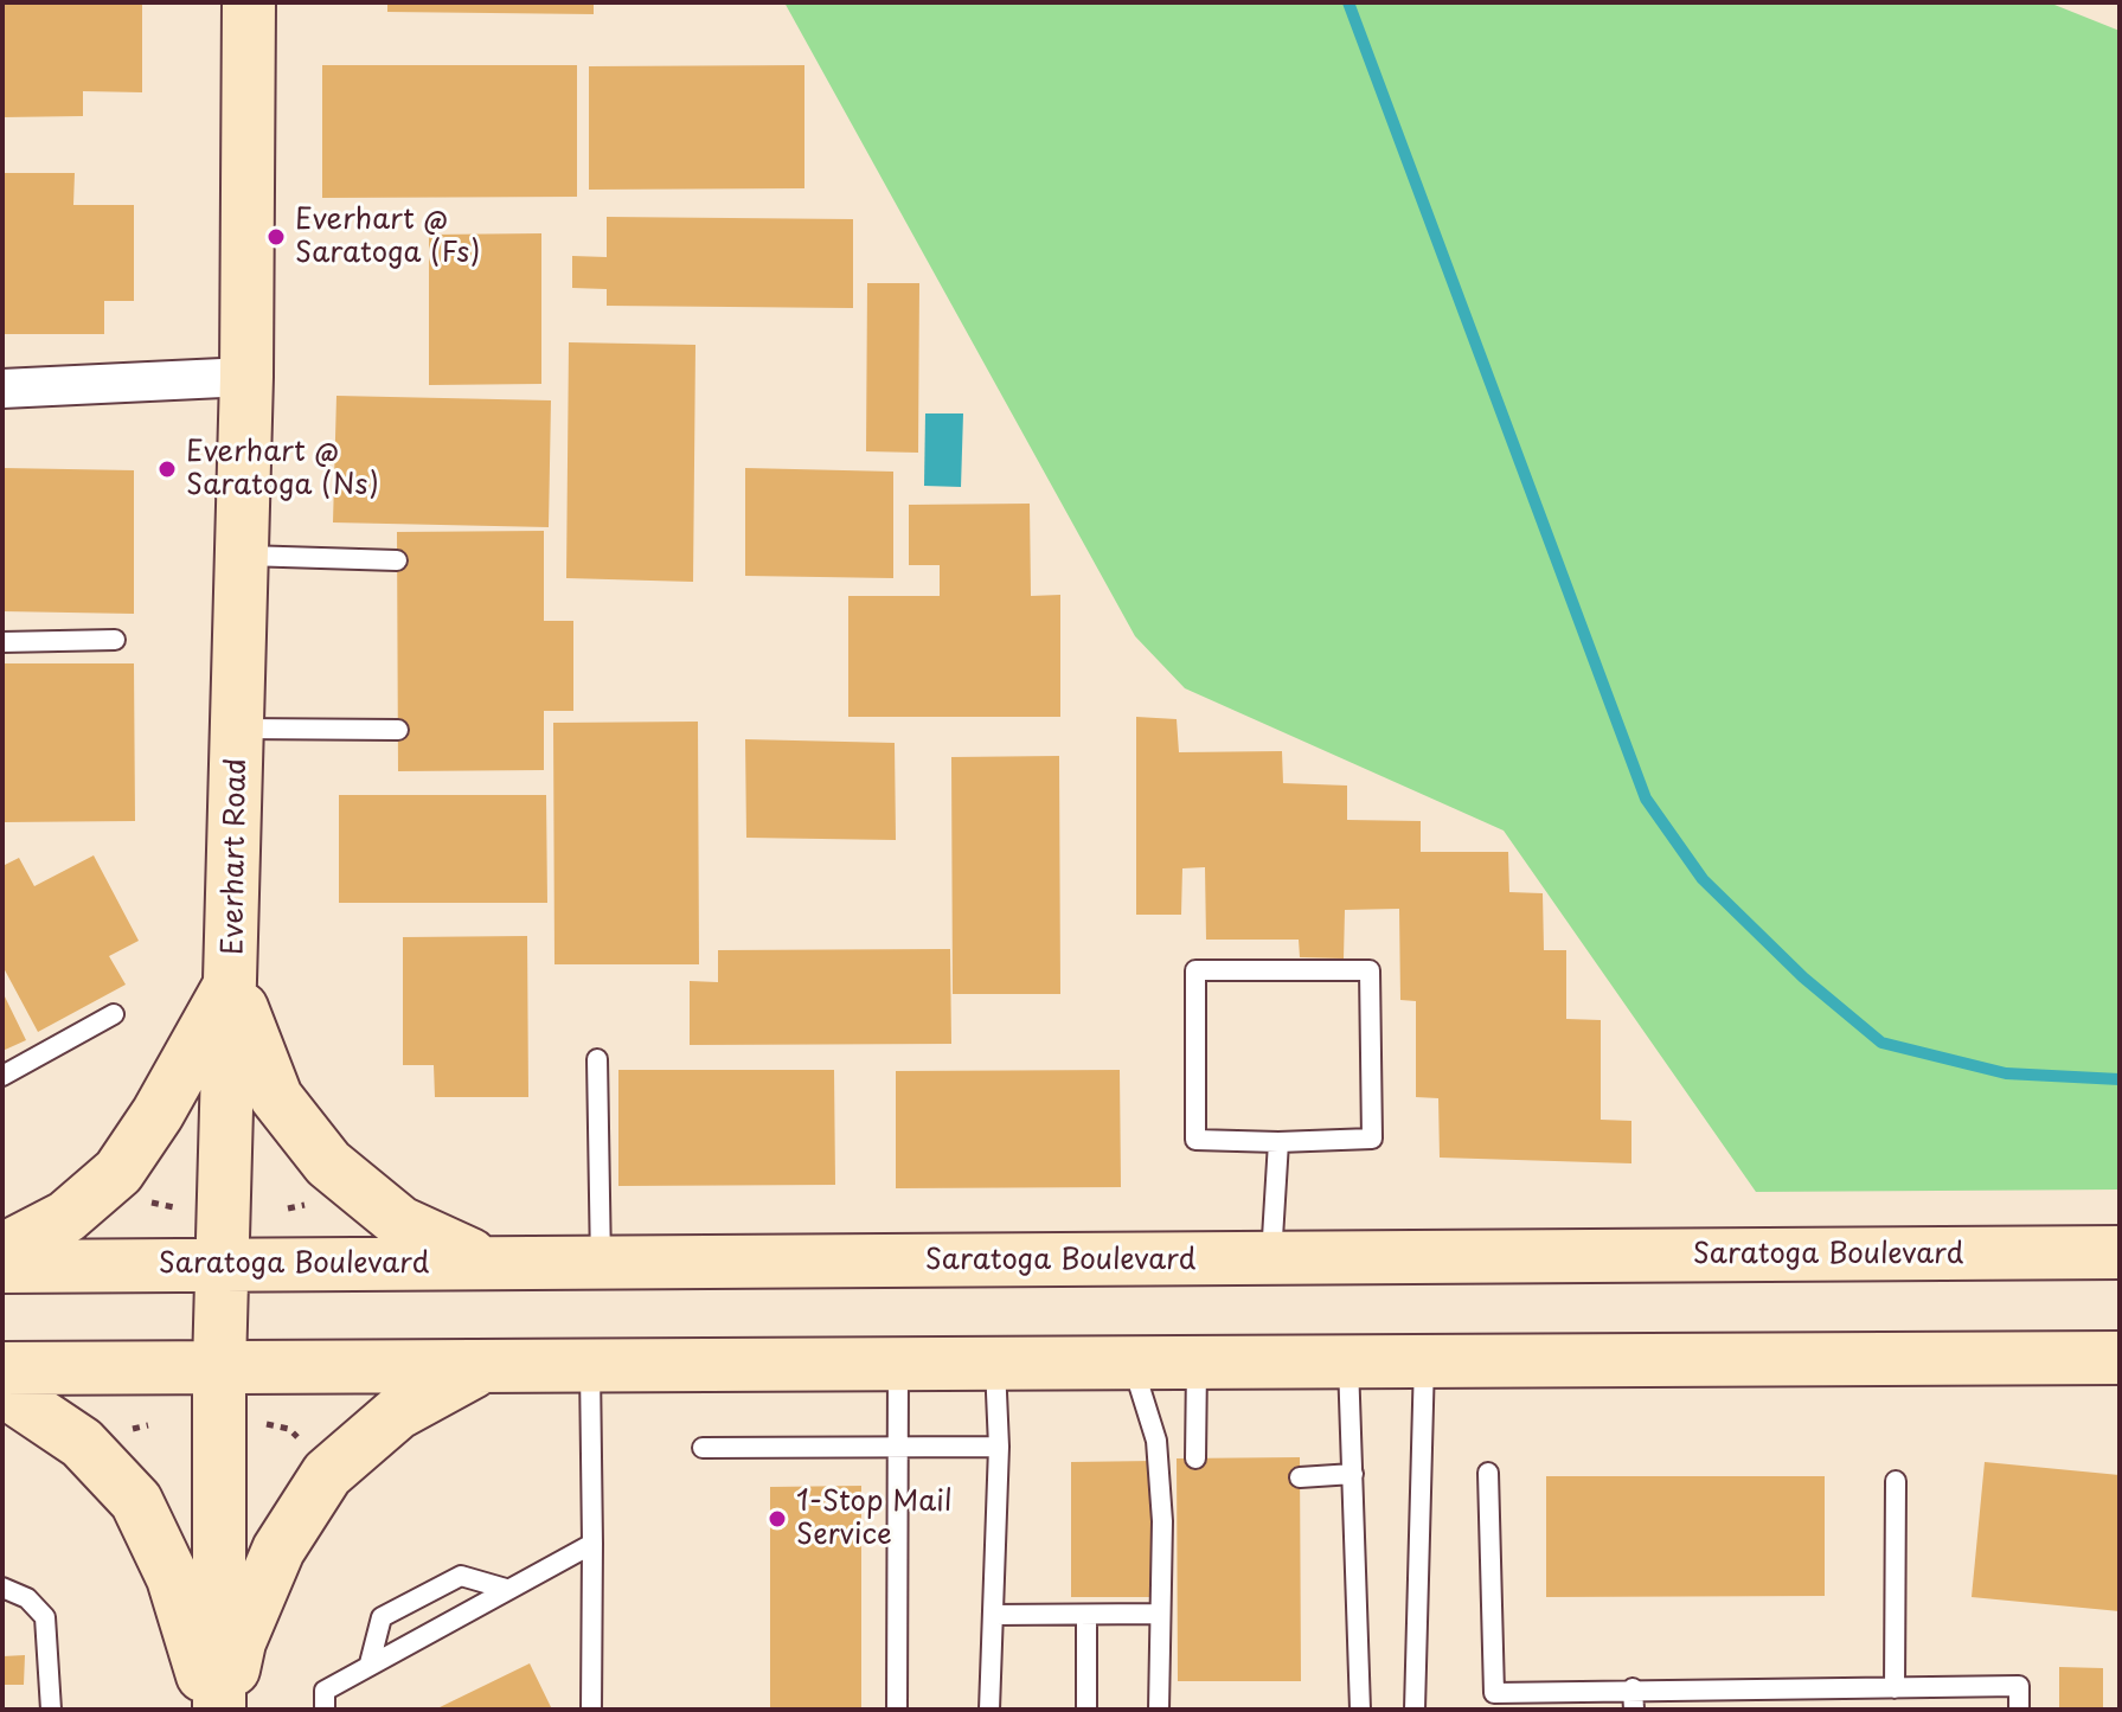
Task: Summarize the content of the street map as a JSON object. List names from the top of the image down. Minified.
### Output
{"streets":{"main road":["Everhart Road","Saratoga Boulevard"]},"crossings":[["Everhart Road","Saratoga Boulevard"]],"places":["Everhart @ Saratoga (Fs)","Everhart @ Saratoga (Ns)","1-Stop Mail Service"]}
